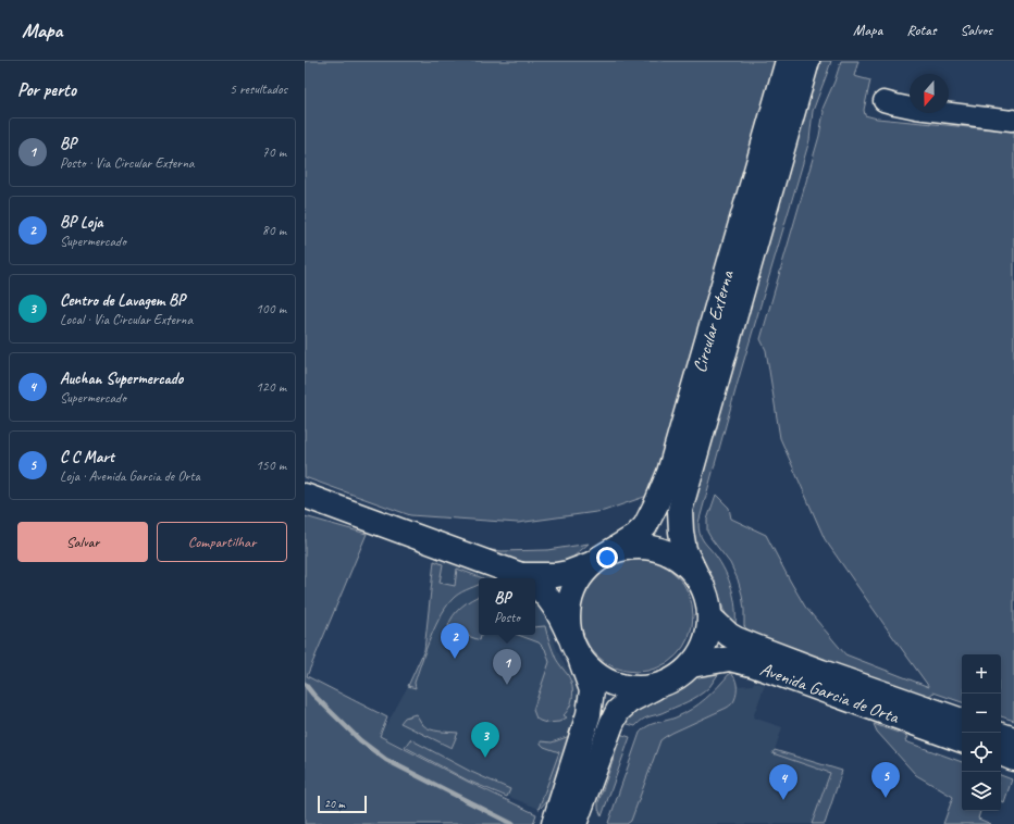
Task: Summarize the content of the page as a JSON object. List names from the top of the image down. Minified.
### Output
{"streets":{"main road":["Circular Externa","Avenida Garcia de Orta"]},"crossings":[["Circular Externa","Avenida Garcia de Orta"]],"scale_bar":"20 m","north":"bottom","page":{"header":"Mapa","nav":["Mapa","Rotas","Salvos"],"heading":["Por perto","5 resultados"],"list":[{"mark":"1","name":"BP","note":"Posto · Via Circular Externa","value":"70 m"},{"mark":"2","name":"BP Loja","note":"Supermercado","value":"80 m"},{"mark":"3","name":"Centro de Lavagem BP","note":"Local · Via Circular Externa","value":"100 m"},{"mark":"4","name":"Auchan Supermercado","note":"Supermercado","value":"120 m"},{"mark":"5","name":"C C Mart","note":"Loja · Avenida Garcia de Orta","value":"150 m"}],"buttons":["Salvar","Compartilhar"],"popup":["BP","Posto"],"pins":["2","1","3","5","4"],"map_buttons":["+","−"],"scale":"20 m"}}
